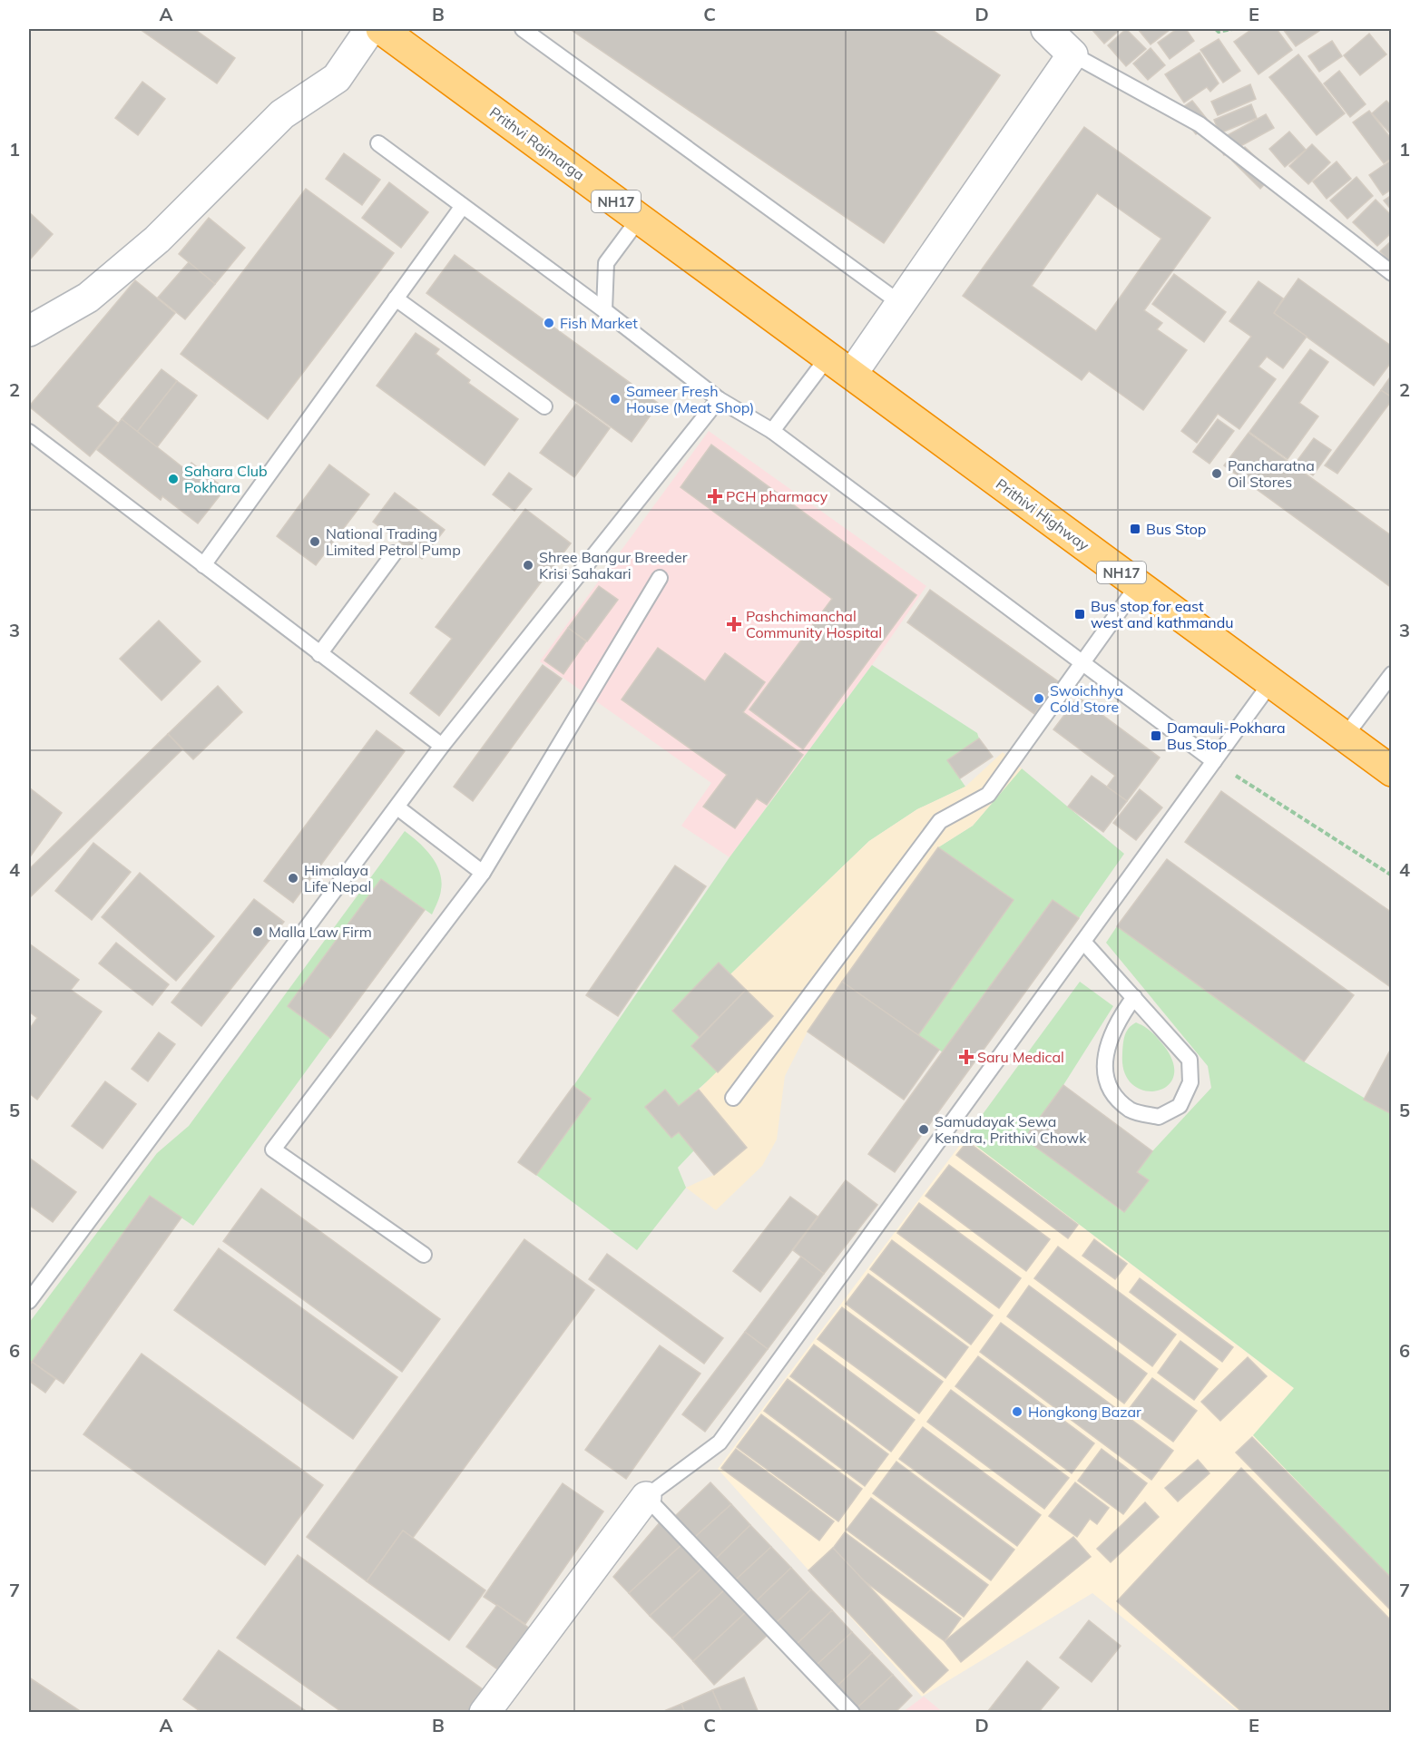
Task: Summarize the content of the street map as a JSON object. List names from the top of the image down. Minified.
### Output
{"streets":{"highway":["Prithvi Rajmarga","NH17","Prithivi Highway"]},"crossings":[["Prithvi Rajmarga","Prithivi Highway"]],"places":{"other":["Fish Market","Sameer Fresh House (Meat Shop)","Pancharatna Oil Stores","Sahara Club Pokhara","National Trading Limited Petrol Pump","Shree Bangur Breeder Krisi Sahakari","Swoichhya Cold Store","Himalaya Life Nepal","Malla Law Firm","Samudayak Sewa Kendra, Prithivi Chowk","Hongkong Bazar"],"health":["PCH pharmacy","Pashchimanchal Community Hospital","Saru Medical"],"transit":["Bus Stop","Bus stop for east west and kathmandu","Damauli-Pokhara Bus Stop"]},"grid":{"columns":["A","B","C","D","E"],"rows":["1","2","3","4","5","6","7"]}}
